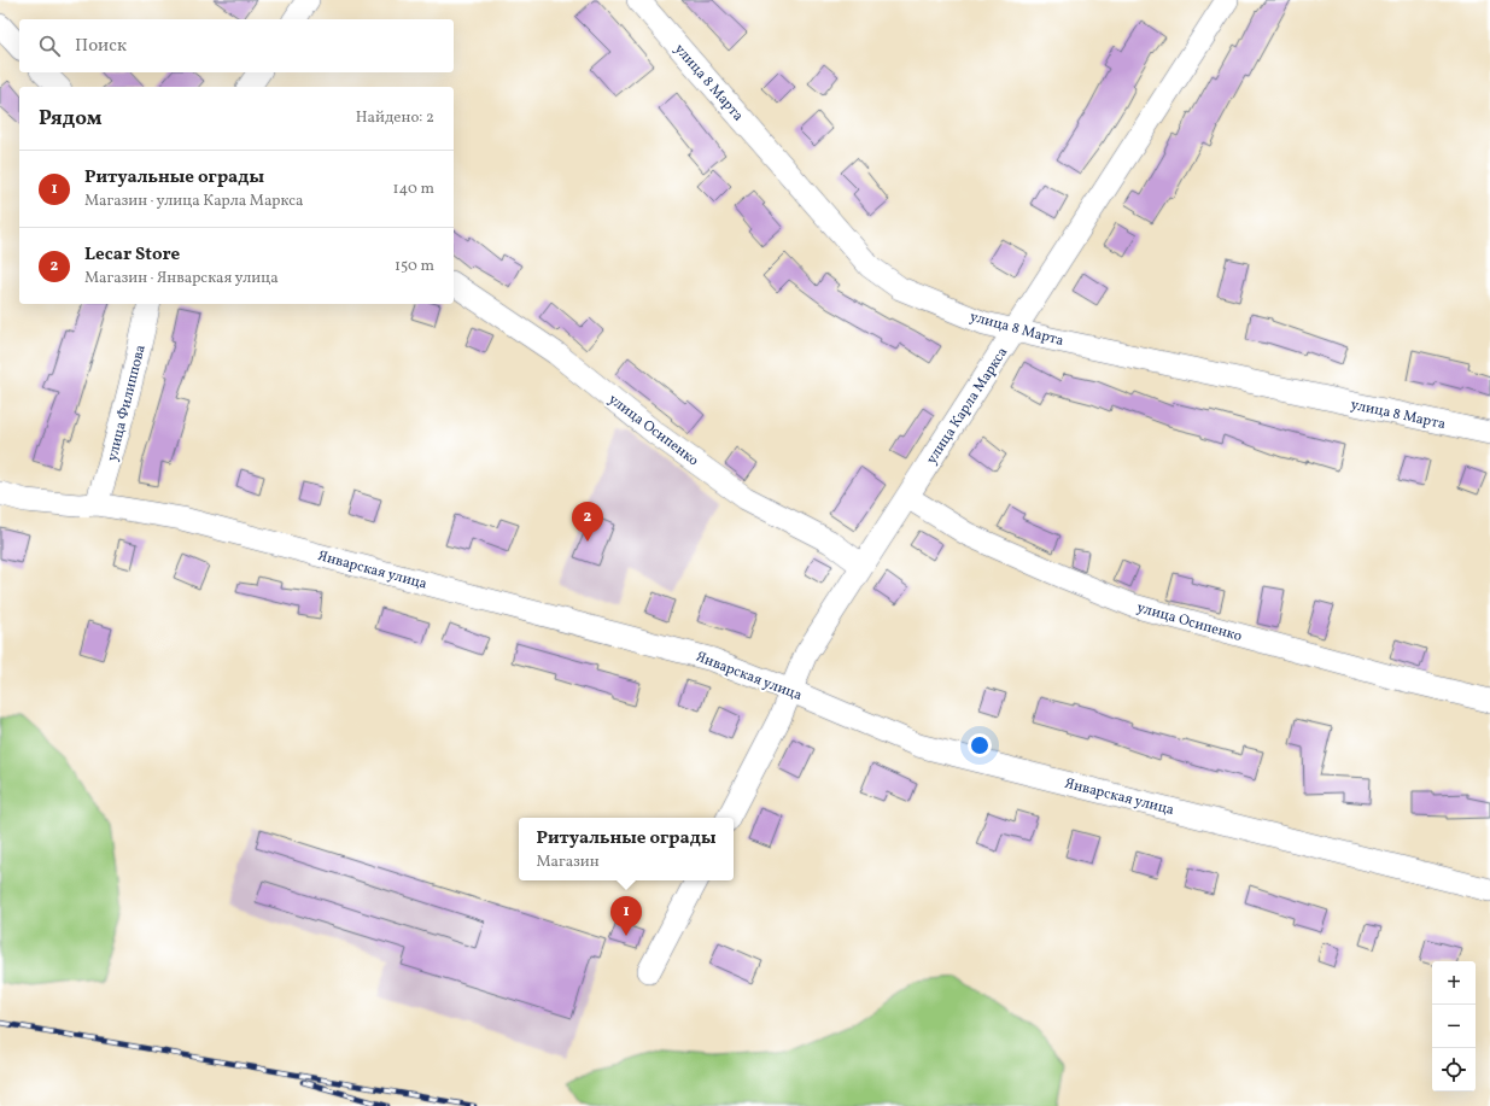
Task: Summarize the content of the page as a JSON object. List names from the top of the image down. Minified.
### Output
{"streets":{"street":["улица 8 Марта","улица Филиппова","улица Карла Маркса","улица Осипенко","Январская улица"]},"crossings":[["улица 8 Марта","улица Карла Маркса"],["улица Филиппова","Январская улица"],["улица Карла Маркса","улица Осипенко"],["улица Карла Маркса","Январская улица"]],"page":{"search":"Поиск","heading":["Рядом","Найдено: 2"],"list":[{"mark":"1","name":"Ритуальные ограды","note":"Магазин · улица Карла Маркса","value":"140 m"},{"mark":"2","name":"Lecar Store","note":"Магазин · Январская улица","value":"150 m"}],"pins":["2","1"],"popup":["Ритуальные ограды","Магазин"],"map_buttons":["+","−"]}}
